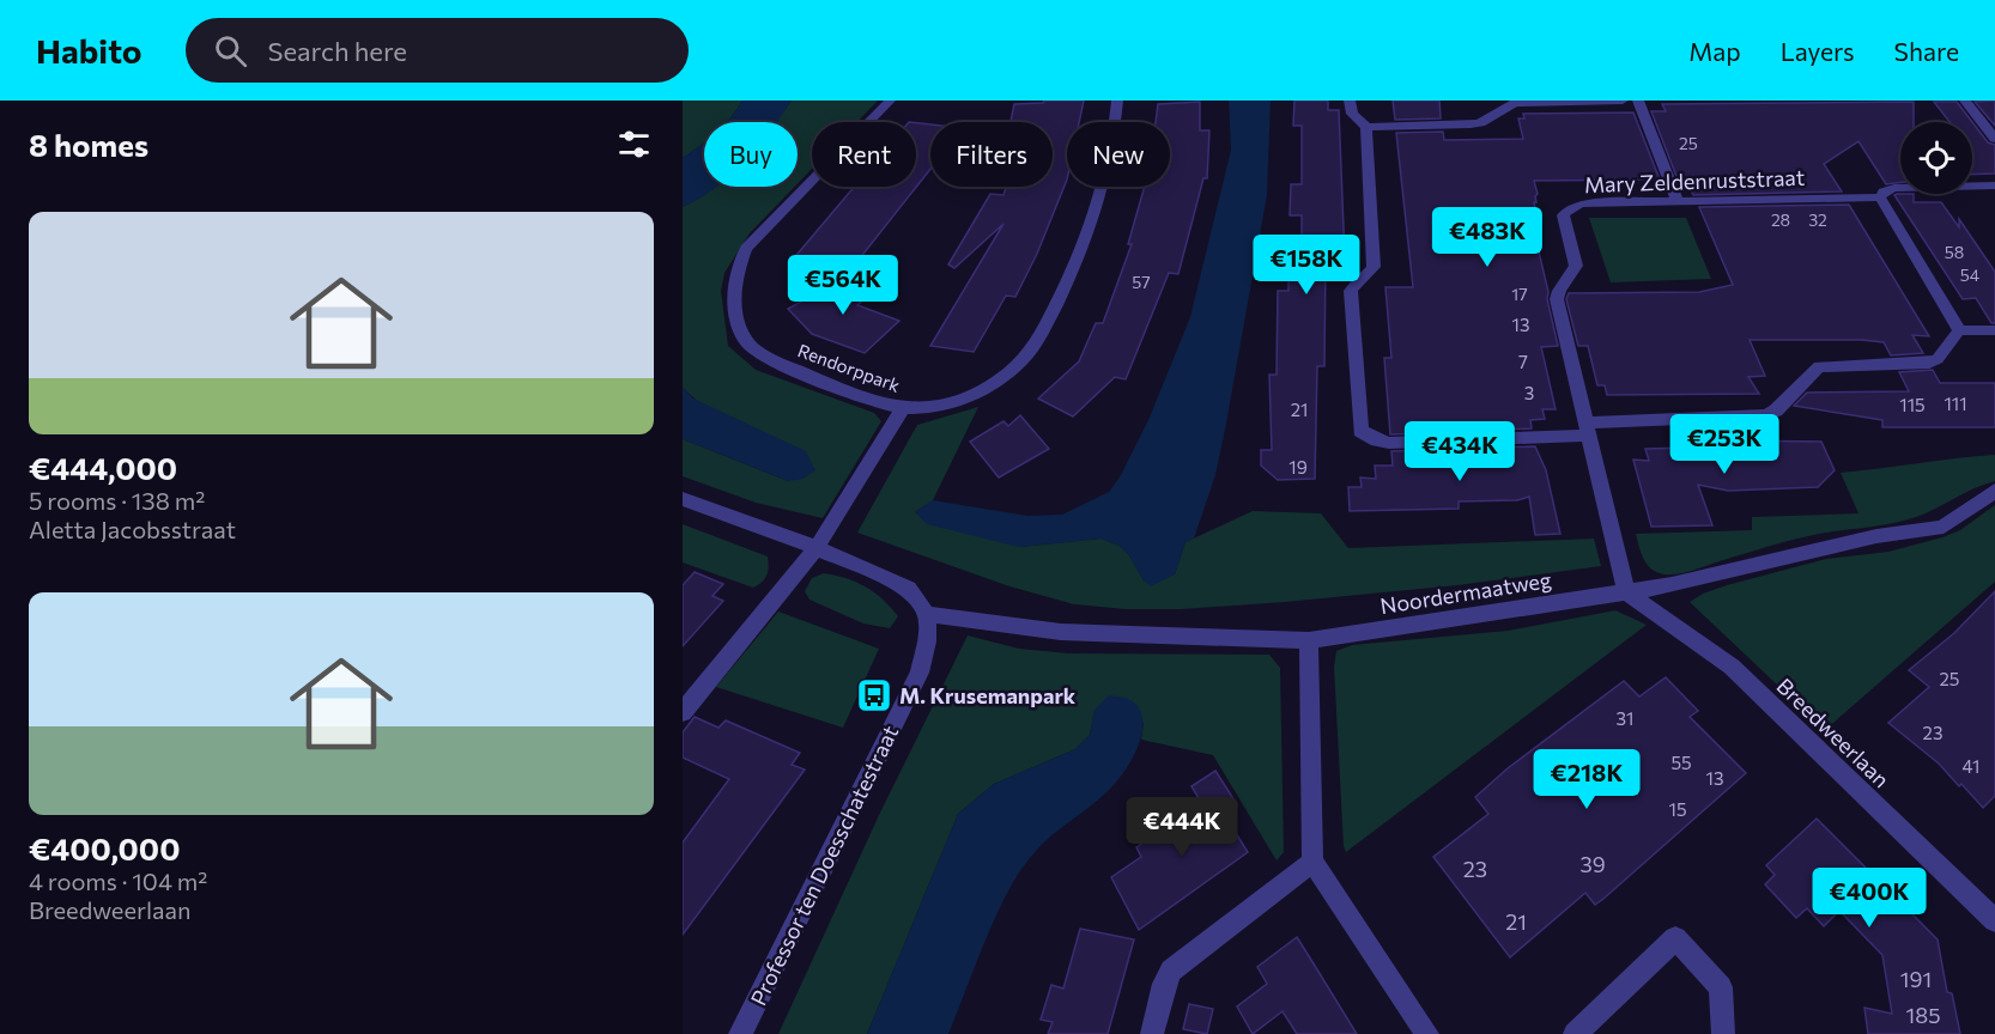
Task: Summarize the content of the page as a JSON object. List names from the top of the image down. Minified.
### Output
{"streets":{"street":["Mary Zeldenruststraat","Rendorppark","Noordermaatweg","Breedweerlaan","Professor ten Doesschatestraat"]},"crossings":[["Mary Zeldenruststraat","Noordermaatweg"],["Mary Zeldenruststraat","Breedweerlaan"],["Noordermaatweg","Breedweerlaan"],["Noordermaatweg","Professor ten Doesschatestraat"]],"places":{"bus stop":["M. Krusemanpark"]},"house_numbers":["25","28","32","58","54","57","17","13","7","3","111","115","21","19","25","31","23","55","41","13","15","39","23","21","191","185"],"page":{"header":"Habito","search":"Search here","nav":["Map","Layers","Share"],"heading":"8 homes","chip":["Buy","Rent","Filters","New"],"list":[{"name":"€444,000","note":"5 rooms · 138 m² · Aletta Jacobsstraat"},{"name":"€400,000","note":"4 rooms · 104 m² · Breedweerlaan"}],"price":["€483K","€158K","€564K","€253K","€434K","€218K","€444K","€400K"]}}
